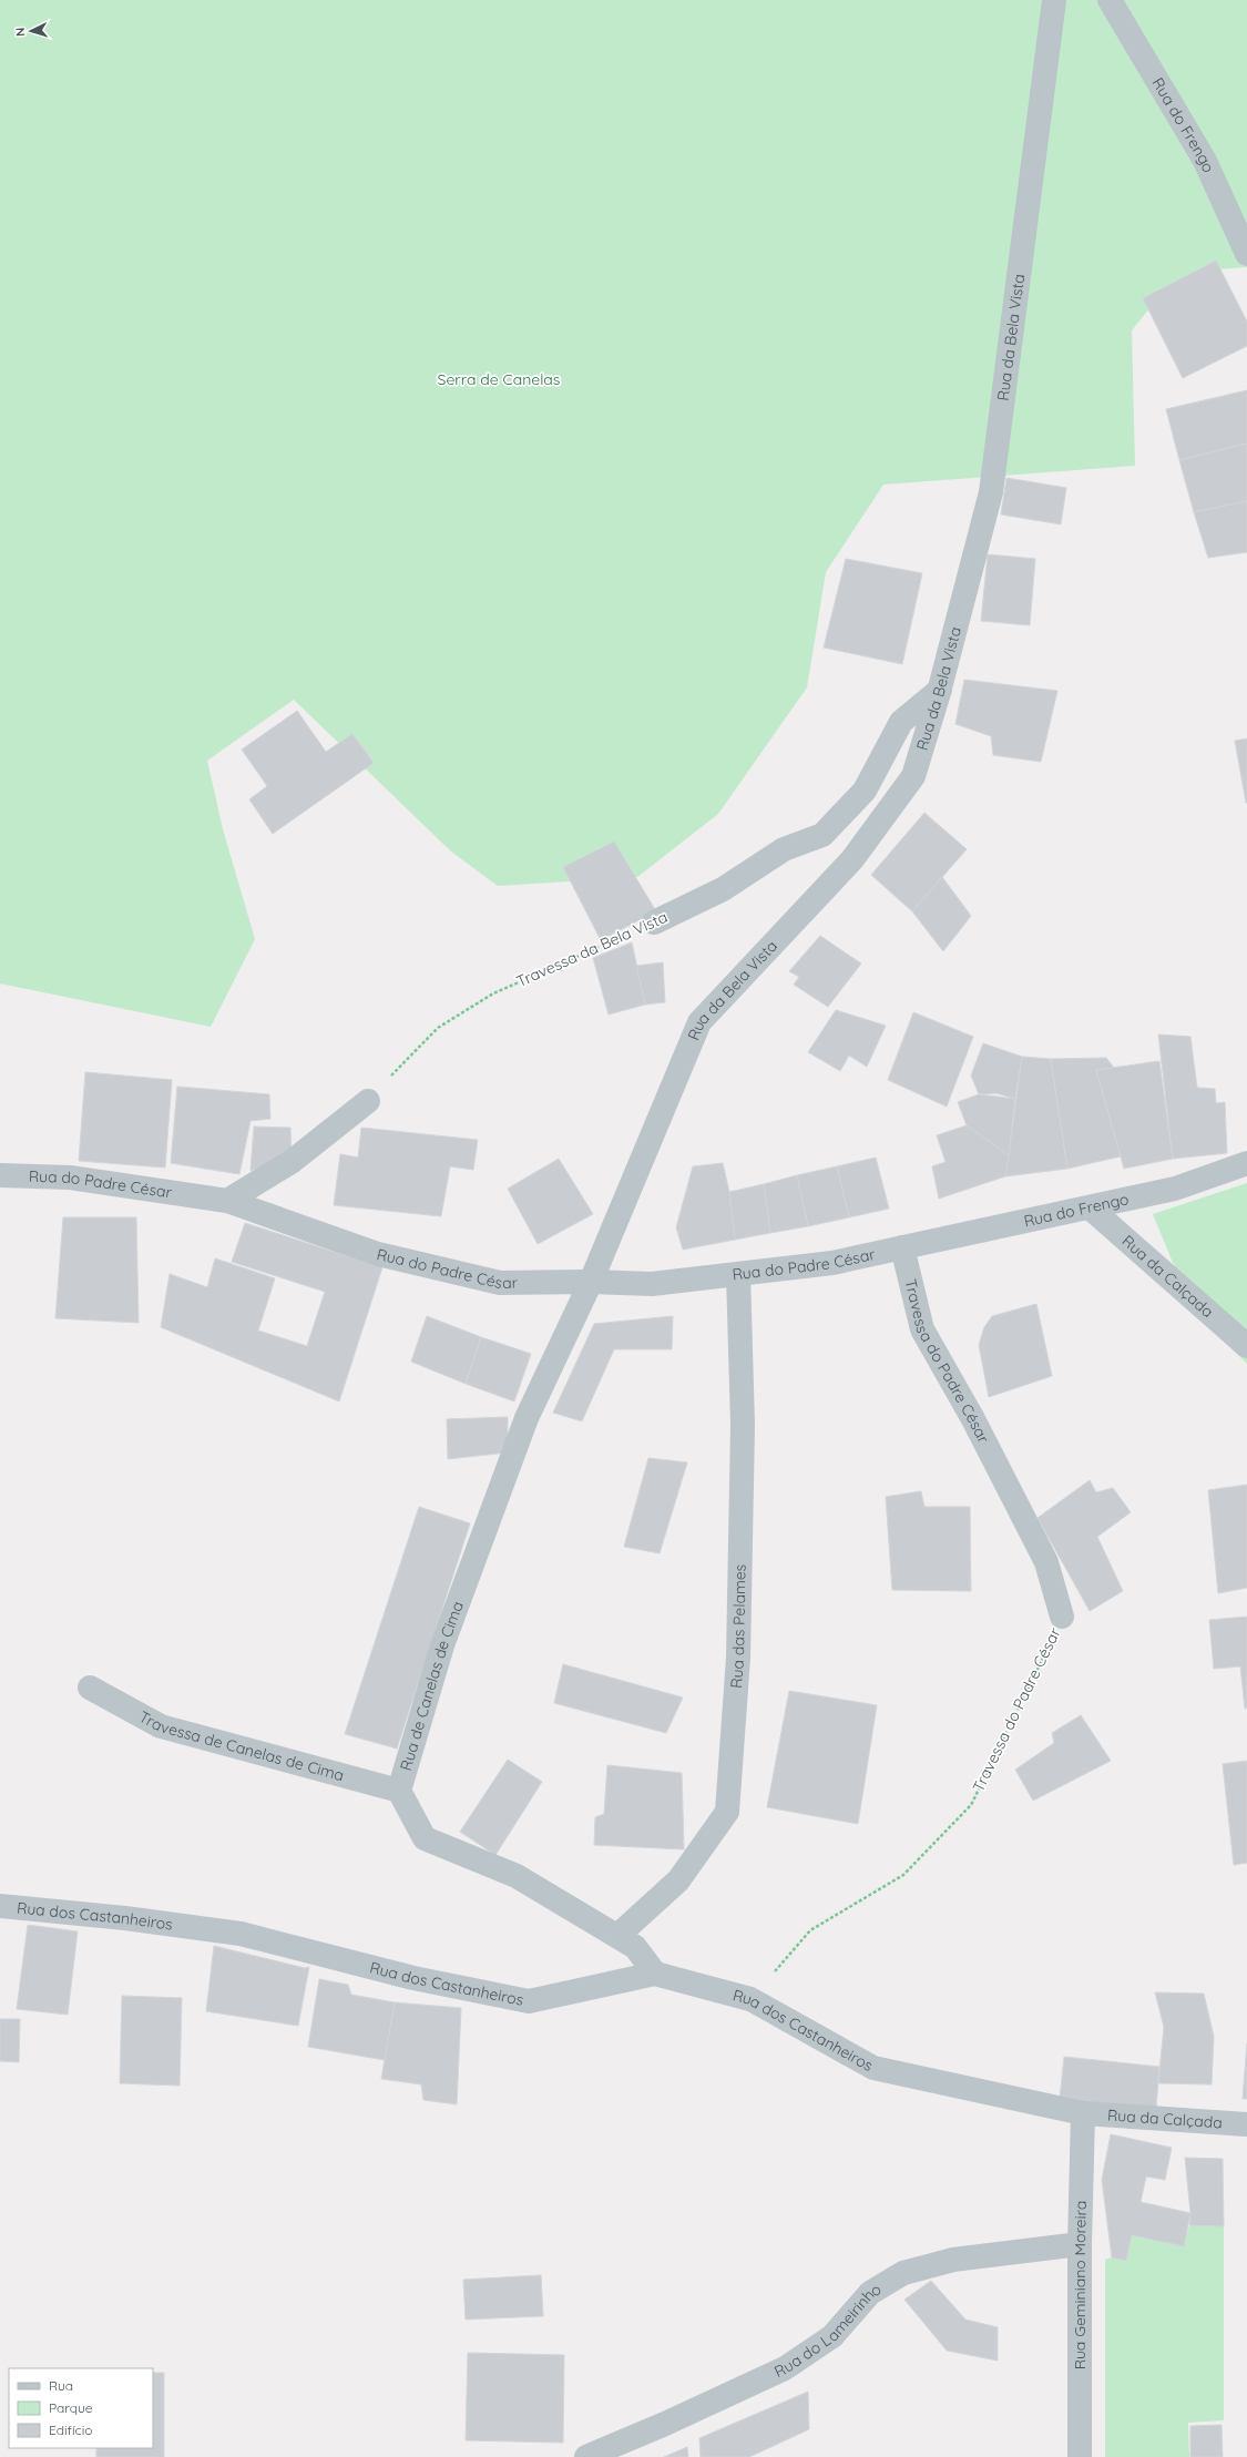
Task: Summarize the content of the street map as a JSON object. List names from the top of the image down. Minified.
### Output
{"streets":{"street":["Rua do Frengo","Rua da Bela Vista","Travessa da Bela Vista","Rua do Padre César","Rua da Calçada","Travessa do Padre César","Rua das Pelames","Rua de Canelas de Cima","Travessa de Canelas de Cima","Rua dos Castanheiros","Rua Geminiano Moreira","Rua do Lameirinho"]},"crossings":[["Rua do Frengo","Rua do Padre César"],["Rua do Frengo","Rua da Calçada"],["Rua do Frengo","Travessa do Padre César"],["Rua da Bela Vista","Travessa da Bela Vista"],["Rua da Bela Vista","Rua do Padre César"],["Rua da Bela Vista","Rua de Canelas de Cima"],["Rua do Padre César","Travessa do Padre César"],["Rua do Padre César","Rua das Pelames"],["Rua do Padre César","Rua de Canelas de Cima"],["Rua da Calçada","Rua dos Castanheiros"],["Rua da Calçada","Rua Geminiano Moreira"],["Travessa do Padre César","Rua dos Castanheiros"],["Rua das Pelames","Rua de Canelas de Cima"],["Rua de Canelas de Cima","Travessa de Canelas de Cima"],["Rua de Canelas de Cima","Rua dos Castanheiros"],["Rua dos Castanheiros","Rua Geminiano Moreira"],["Rua Geminiano Moreira","Rua do Lameirinho"]],"parks":["Serra de Canelas"],"legend":["Rua","Parque","Edifício"],"north":"left"}
